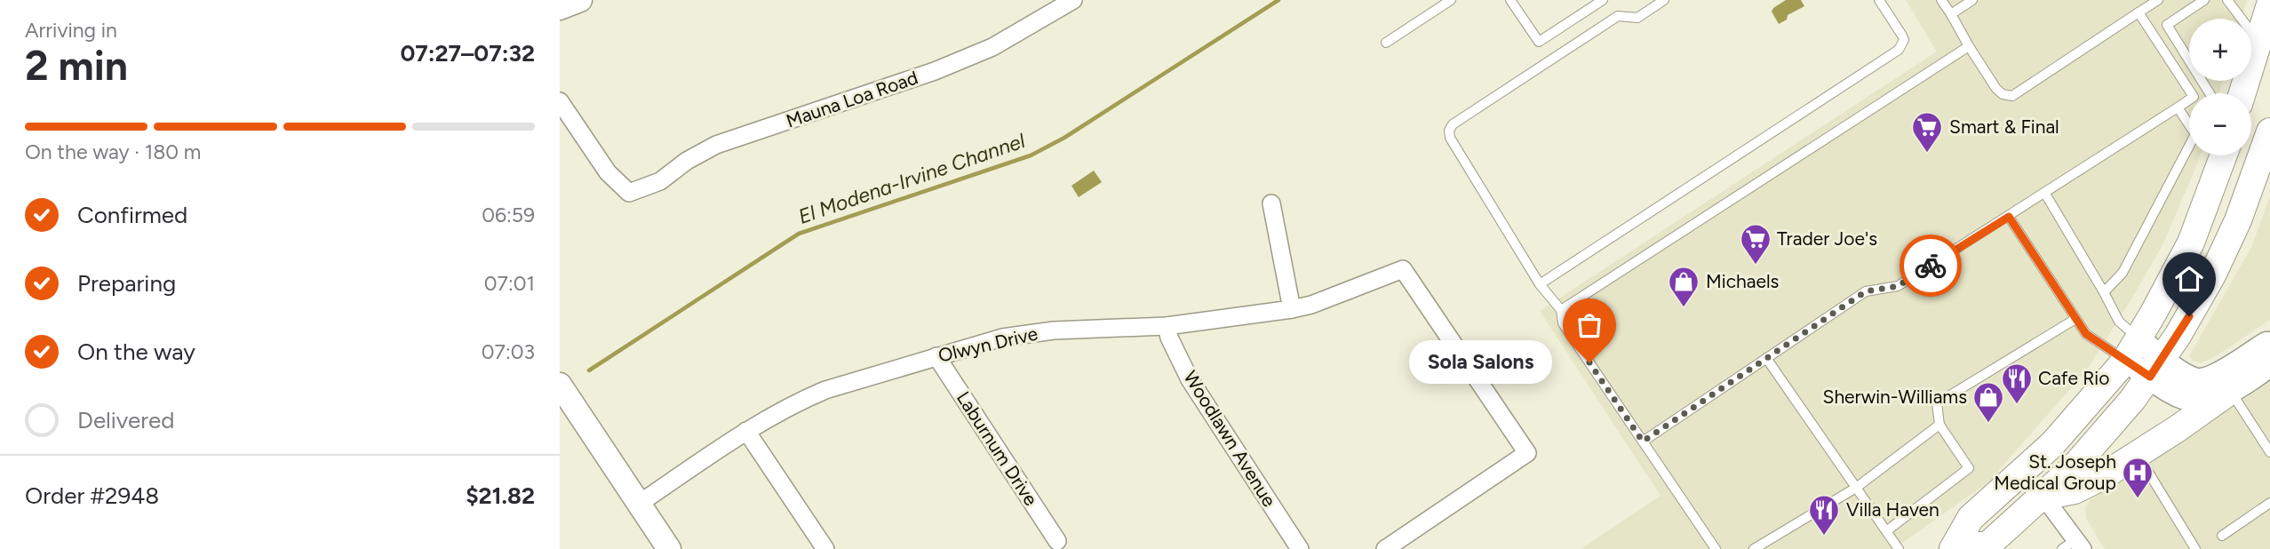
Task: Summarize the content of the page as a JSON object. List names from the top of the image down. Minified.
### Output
{"streets":{"street":["Mauna Loa Road","Olwyn Drive","Woodlawn Avenue","Laburnum Drive"]},"crossings":[["Olwyn Drive","Woodlawn Avenue"],["Olwyn Drive","Laburnum Drive"]],"water":["El Modena-Irvine Channel"],"places":{"supermarket":["Smart & Final","Trader Joe's"],"shop":["Michaels","Sherwin-Williams"],"other":["Sola Salons"],"restaurant":["Cafe Rio","Villa Haven"],"hospital":["St. Joseph Medical Group"]},"page":{"heading":["2 min","Arriving in","07:27–07:32"],"panel":["Order #2948","$21.82"],"map_buttons":["+","−"],"bar":"On the way · 180 m","list":[["Confirmed","06:59"],["Preparing","07:01"],["On the way","07:03"],"Delivered"],"bubble":"Sola Salons"}}
